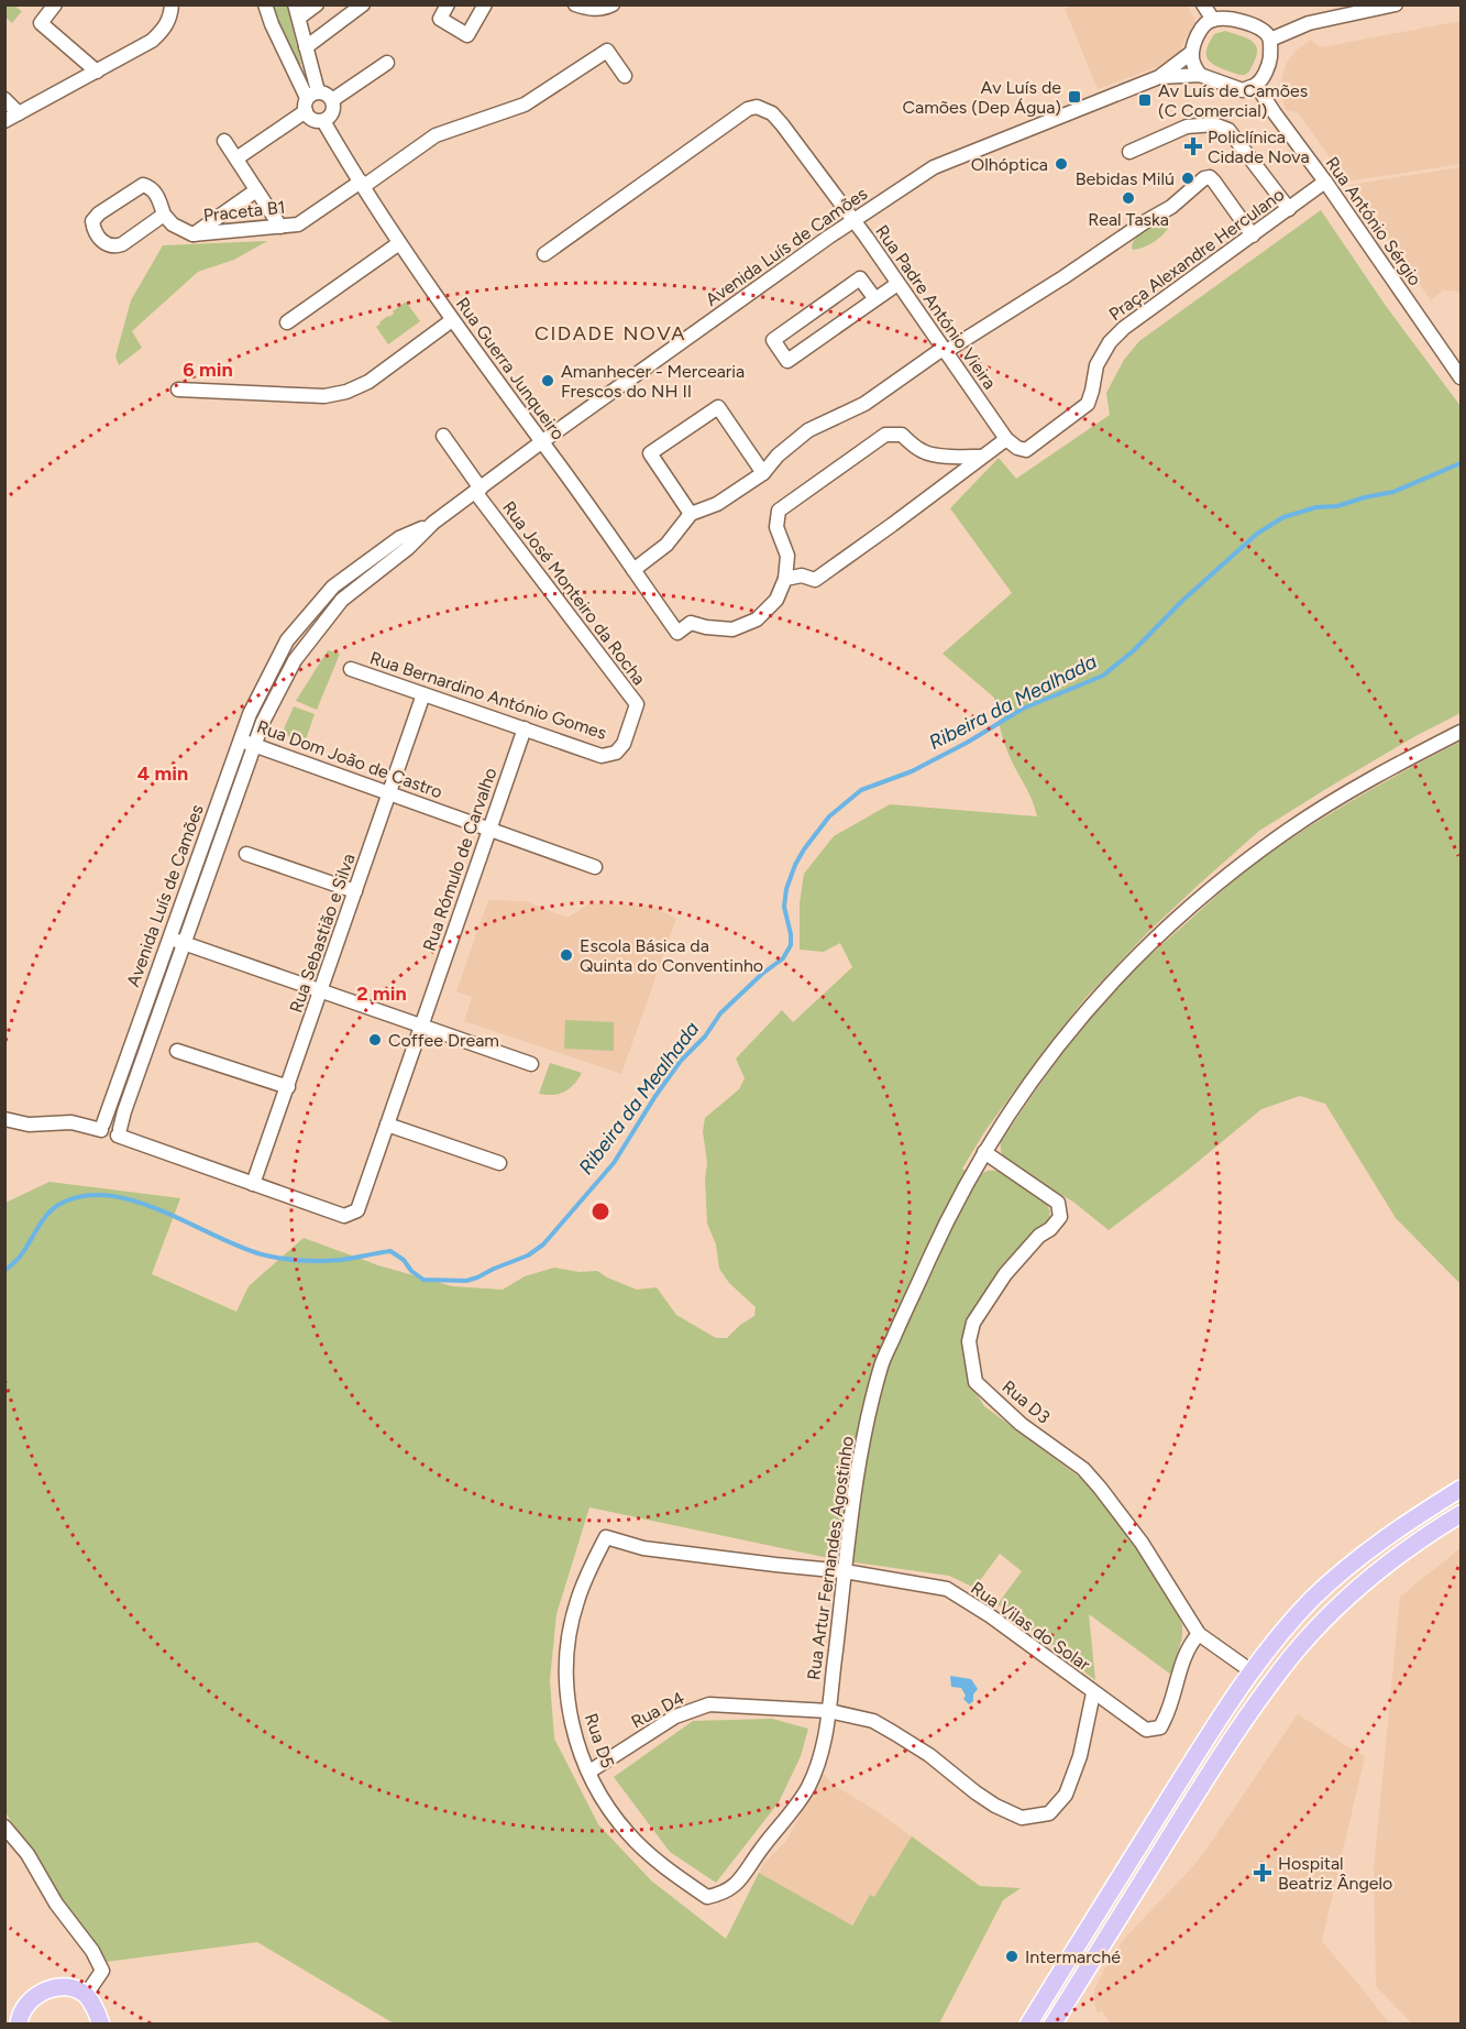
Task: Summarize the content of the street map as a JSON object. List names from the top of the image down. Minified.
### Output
{"streets":{"street":["Praceta B1","Rua António Sérgio","Avenida Luís de Camões","Praça Alexandre Herculano","Rua Padre António Vieira","Rua Guerra Junqueiro","Rua José Monteiro da Rocha","Rua Bernardino António Gomes","Rua Dom João de Castro","Rua Rómulo de Carvalho","Rua Sebastião e Silva","Rua D3","Rua Artur Fernandes Agostinho","Rua Vilas do Solar","Rua D4","Rua D5"]},"crossings":[["Praceta B1","Rua Guerra Junqueiro"],["Rua António Sérgio","Praça Alexandre Herculano"],["Avenida Luís de Camões","Rua Padre António Vieira"],["Avenida Luís de Camões","Rua Guerra Junqueiro"],["Avenida Luís de Camões","Rua José Monteiro da Rocha"],["Avenida Luís de Camões","Rua Dom João de Castro"],["Avenida Luís de Camões","Rua Rómulo de Carvalho"],["Praça Alexandre Herculano","Rua Padre António Vieira"],["Rua José Monteiro da Rocha","Rua Bernardino António Gomes"],["Rua Bernardino António Gomes","Rua Rómulo de Carvalho"],["Rua Bernardino António Gomes","Rua Sebastião e Silva"],["Rua Dom João de Castro","Rua Rómulo de Carvalho"],["Rua Dom João de Castro","Rua Sebastião e Silva"],["Rua Rómulo de Carvalho","Rua Sebastião e Silva"],["Rua D3","Rua Artur Fernandes Agostinho"],["Rua Artur Fernandes Agostinho","Rua Vilas do Solar"],["Rua Artur Fernandes Agostinho","Rua D4"],["Rua Artur Fernandes Agostinho","Rua D5"],["Rua Vilas do Solar","Rua D4"],["Rua Vilas do Solar","Rua D5"],["Rua D4","Rua D5"]],"districts":["CIDADE NOVA"],"water":["Ribeira da Mealhada"],"places":{"transit":["Av Luís de Camões (Dep Água)","Av Luís de Camões (C Comercial)"],"health":["Policlínica Cidade Nova","Hospital Beatriz Ângelo"],"other":["Olhóptica","Bebidas Milú","Real Taska","Amanhecer - Mercearia Frescos do NH II","Escola Básica da Quinta do Conventinho","Coffee Dream","Intermarché"]},"rings":["6 min","4 min","2 min"]}
